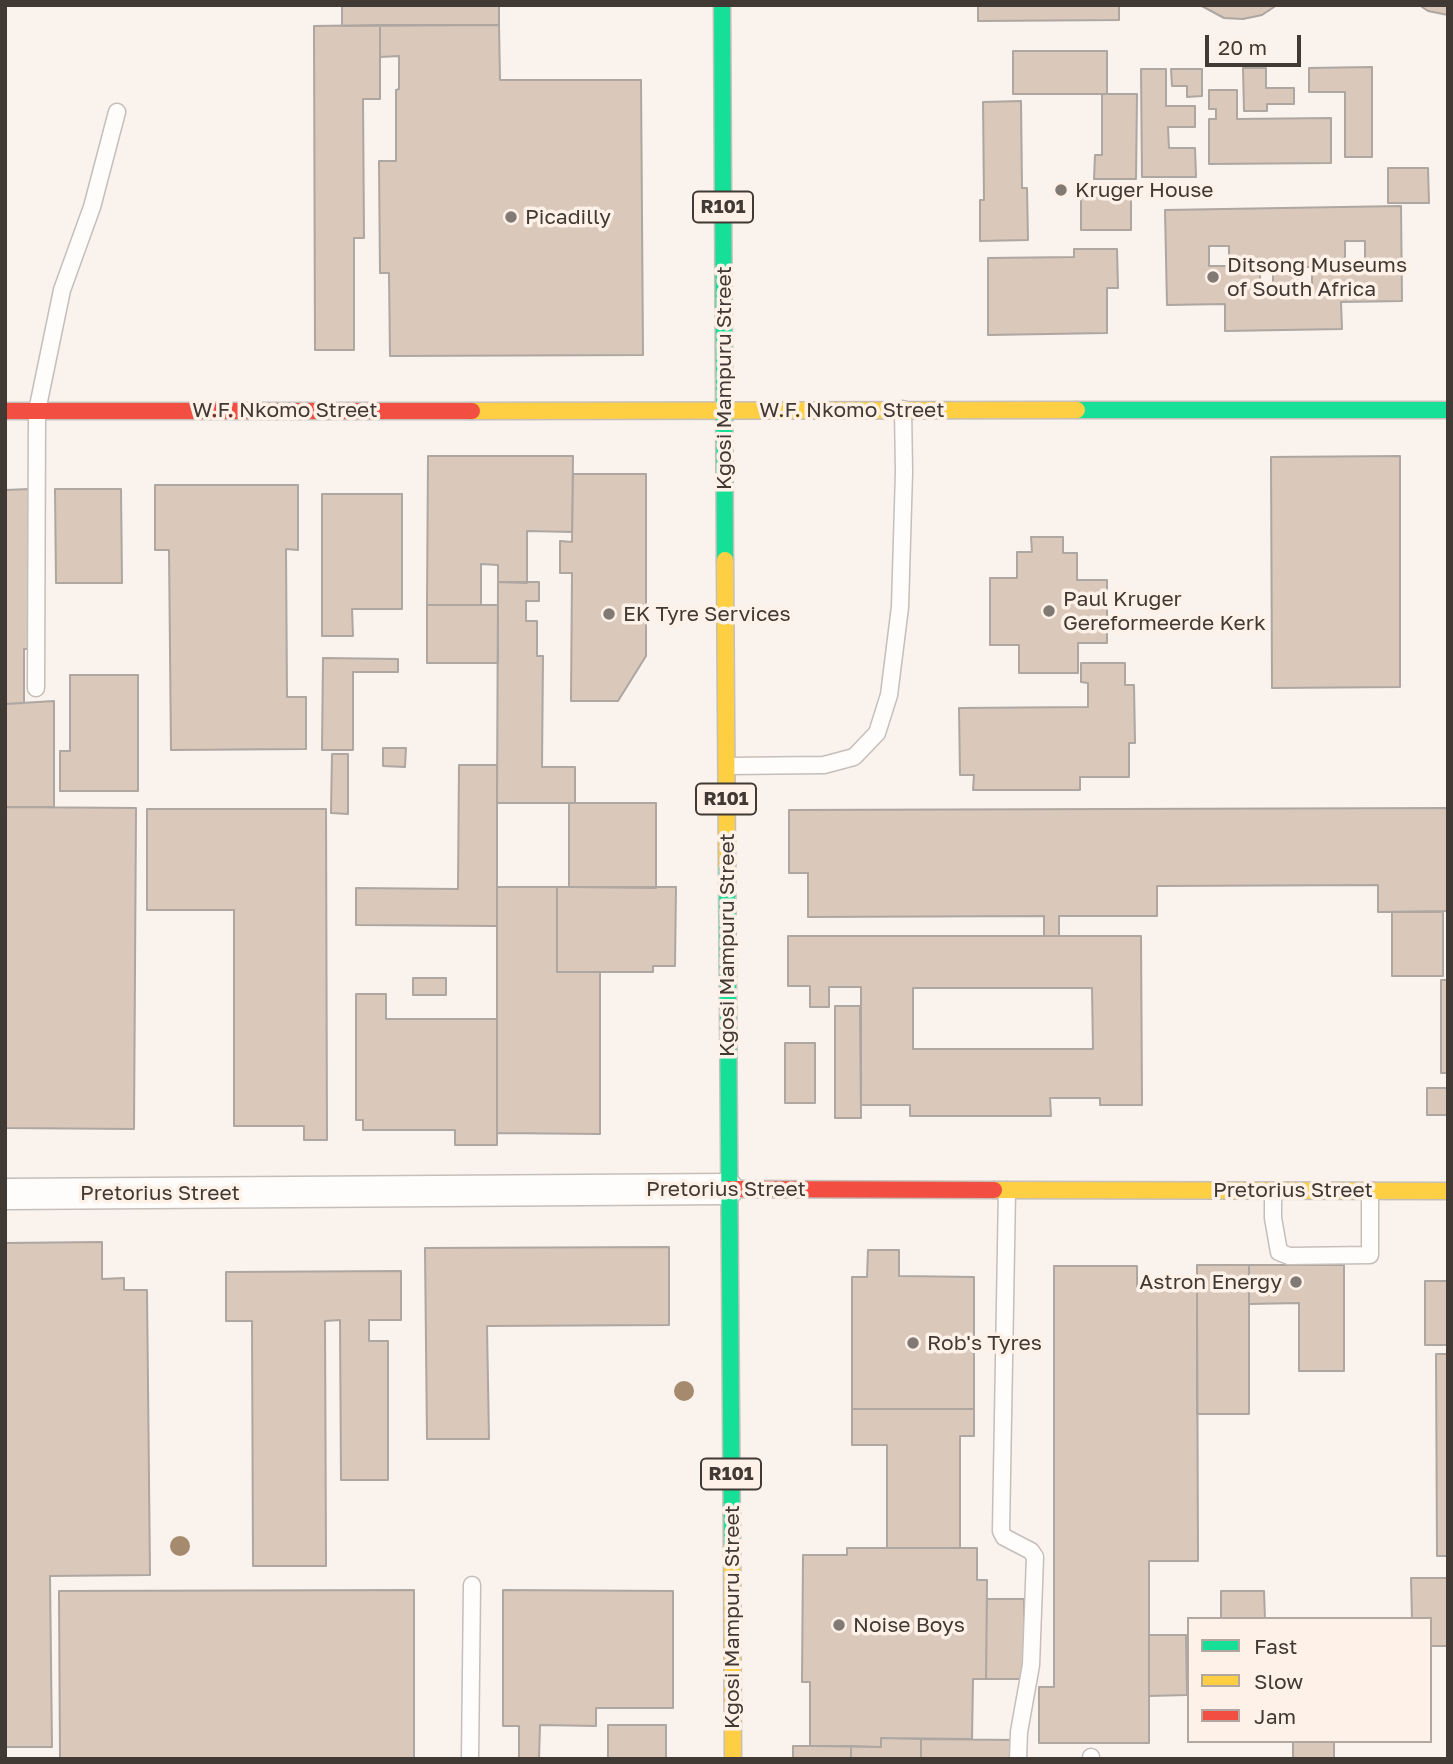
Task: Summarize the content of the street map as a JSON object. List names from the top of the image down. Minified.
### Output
{"streets":{"main road":["R101","Kgosi Mampuru Street","W.F. Nkomo Street","Pretorius Street"]},"crossings":[["Kgosi Mampuru Street","W.F. Nkomo Street"],["Kgosi Mampuru Street","Pretorius Street"]],"places":["Kruger House","Picadilly","Ditsong Museums of South Africa","Paul Kruger Gereformeerde Kerk","EK Tyre Services","Astron Energy","Rob's Tyres","Noise Boys"],"legend":["Fast","Slow","Jam"],"scale_bar":"20 m"}
